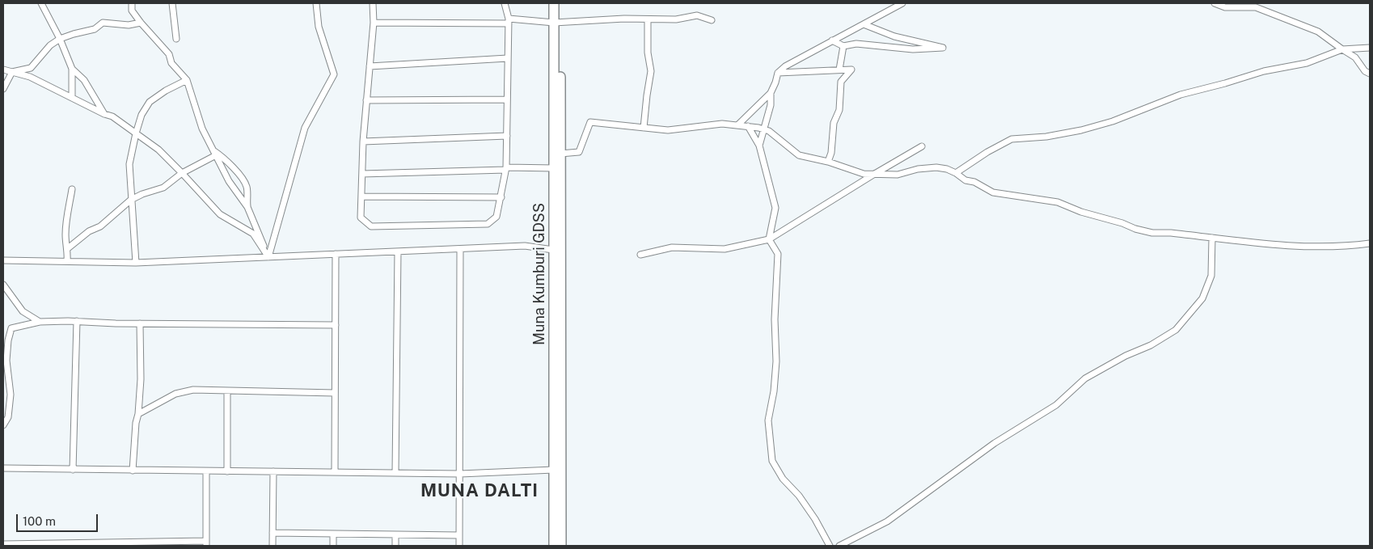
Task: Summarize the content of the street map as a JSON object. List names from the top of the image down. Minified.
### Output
{"streets":{"highway":["Muna Kumburi GDSS"]},"districts":["MUNA DALTI"],"scale_bar":"100 m"}
